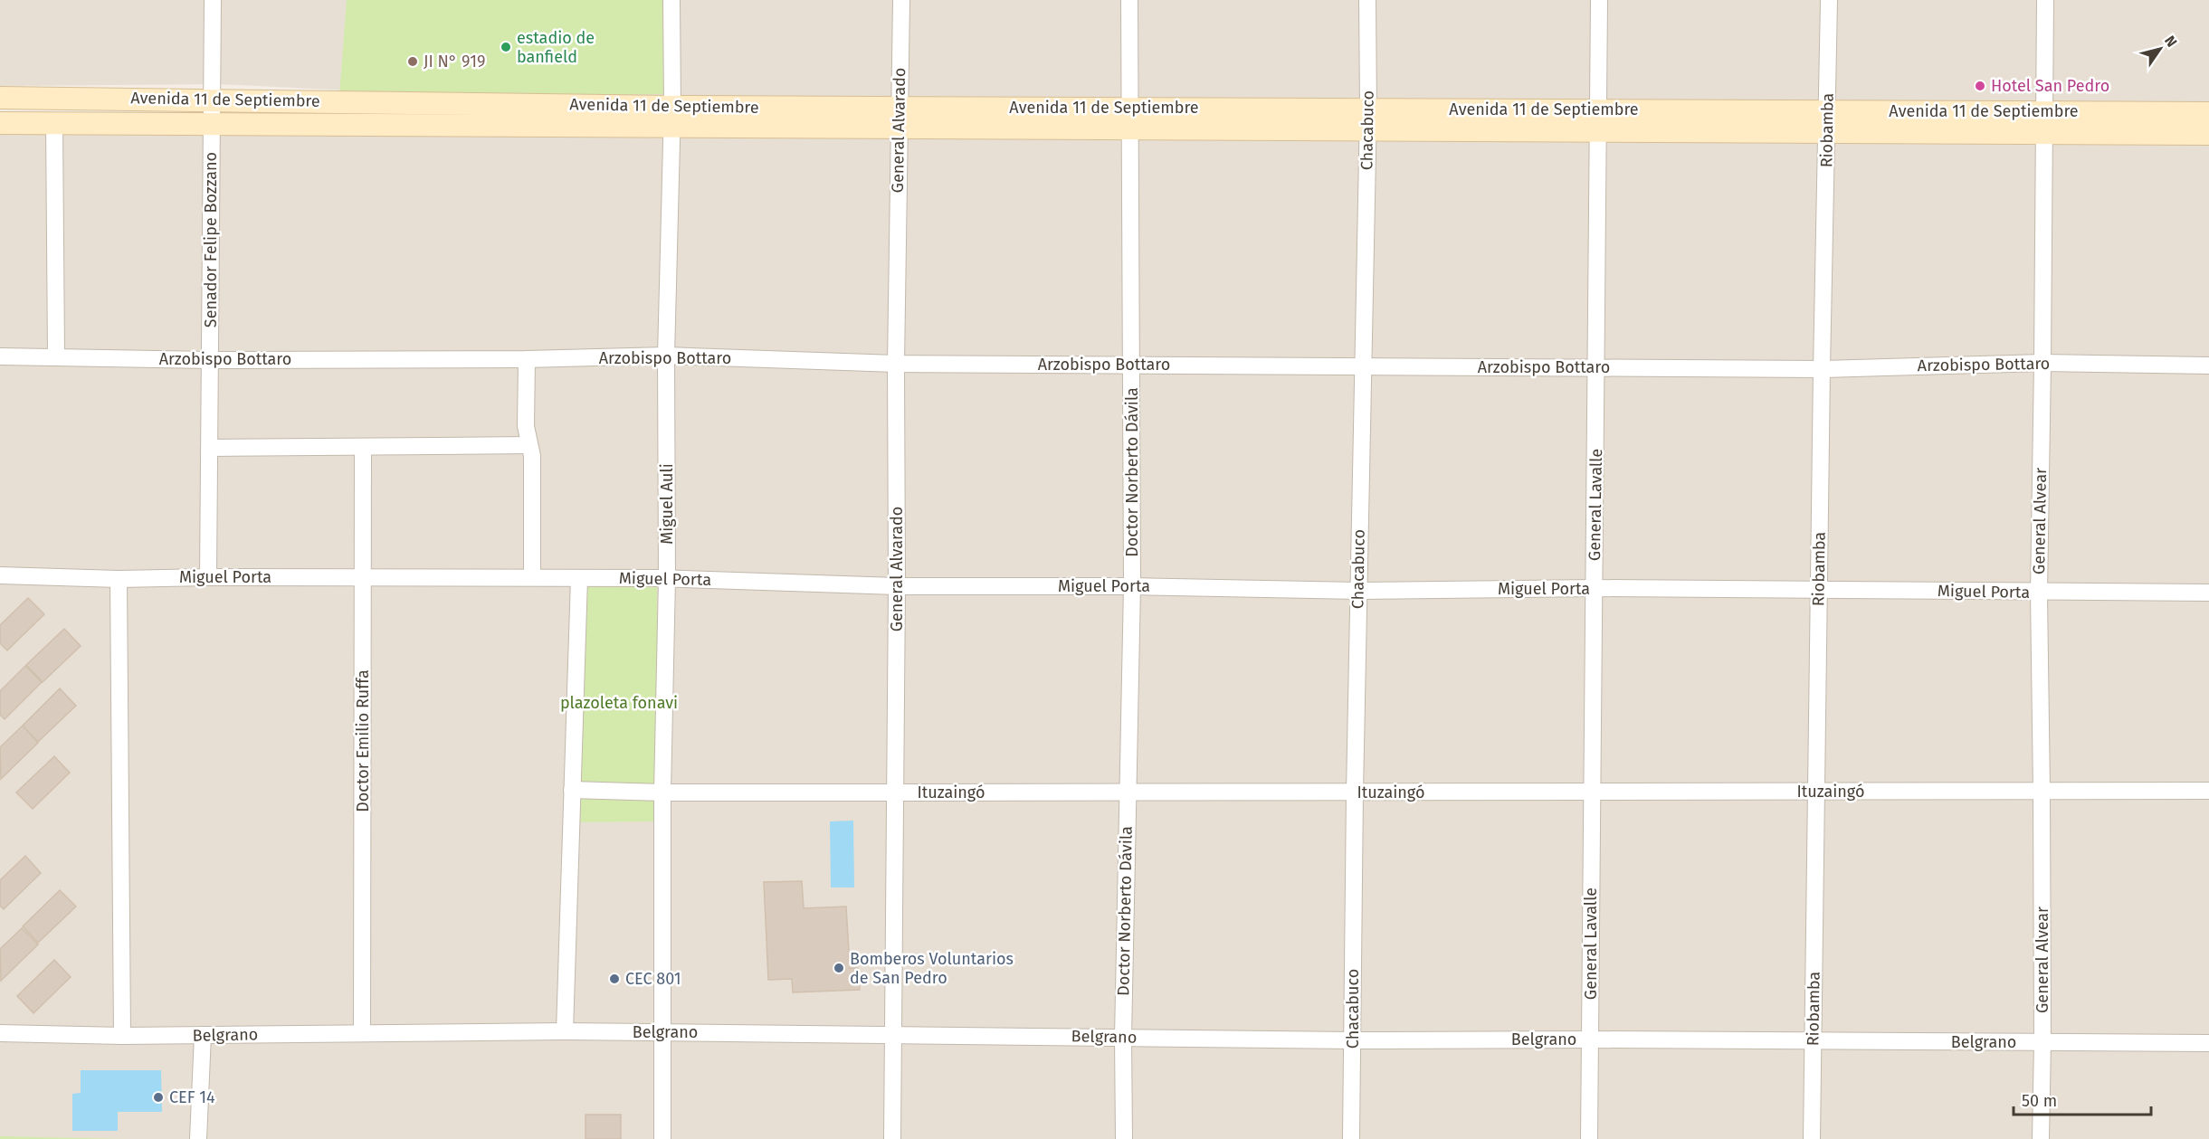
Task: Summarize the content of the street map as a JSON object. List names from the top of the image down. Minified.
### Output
{"streets":{"main road":["Avenida 11 de Septiembre"],"street":["General Alvarado","Chacabuco","Riobamba","Senador Felipe Bozzano","Arzobispo Bottaro","Doctor Norberto Dávila","Miguel Auli","General Lavalle","General Alvear","Miguel Porta","Doctor Emilio Ruffa","Ituzaingó","Belgrano"]},"crossings":[["Avenida 11 de Septiembre","General Alvarado"],["Avenida 11 de Septiembre","Chacabuco"],["Avenida 11 de Septiembre","Riobamba"],["Avenida 11 de Septiembre","Senador Felipe Bozzano"],["Avenida 11 de Septiembre","Doctor Norberto Dávila"],["Avenida 11 de Septiembre","Miguel Auli"],["Avenida 11 de Septiembre","General Lavalle"],["Avenida 11 de Septiembre","General Alvear"],["General Alvarado","Arzobispo Bottaro"],["General Alvarado","Miguel Porta"],["General Alvarado","Ituzaingó"],["General Alvarado","Belgrano"],["Chacabuco","Arzobispo Bottaro"],["Chacabuco","Miguel Porta"],["Chacabuco","Ituzaingó"],["Chacabuco","Belgrano"],["Riobamba","Arzobispo Bottaro"],["Riobamba","Miguel Porta"],["Riobamba","Ituzaingó"],["Riobamba","Belgrano"],["Senador Felipe Bozzano","Arzobispo Bottaro"],["Senador Felipe Bozzano","Miguel Porta"],["Arzobispo Bottaro","Doctor Norberto Dávila"],["Arzobispo Bottaro","Miguel Auli"],["Arzobispo Bottaro","General Lavalle"],["Arzobispo Bottaro","General Alvear"],["Doctor Norberto Dávila","Miguel Porta"],["Doctor Norberto Dávila","Ituzaingó"],["Doctor Norberto Dávila","Belgrano"],["Miguel Auli","Miguel Porta"],["Miguel Auli","Ituzaingó"],["Miguel Auli","Belgrano"],["General Lavalle","Miguel Porta"],["General Lavalle","Ituzaingó"],["General Lavalle","Belgrano"],["General Alvear","Miguel Porta"],["General Alvear","Ituzaingó"],["General Alvear","Belgrano"],["Miguel Porta","Doctor Emilio Ruffa"],["Doctor Emilio Ruffa","Belgrano"]],"parks":["plazoleta fonavi"],"places":["estadio de banfield","JI N° 919","Hotel San Pedro","Bomberos Voluntarios de San Pedro","CEC 801","CEF 14"],"scale_bar":"50 m","north":"top right"}
